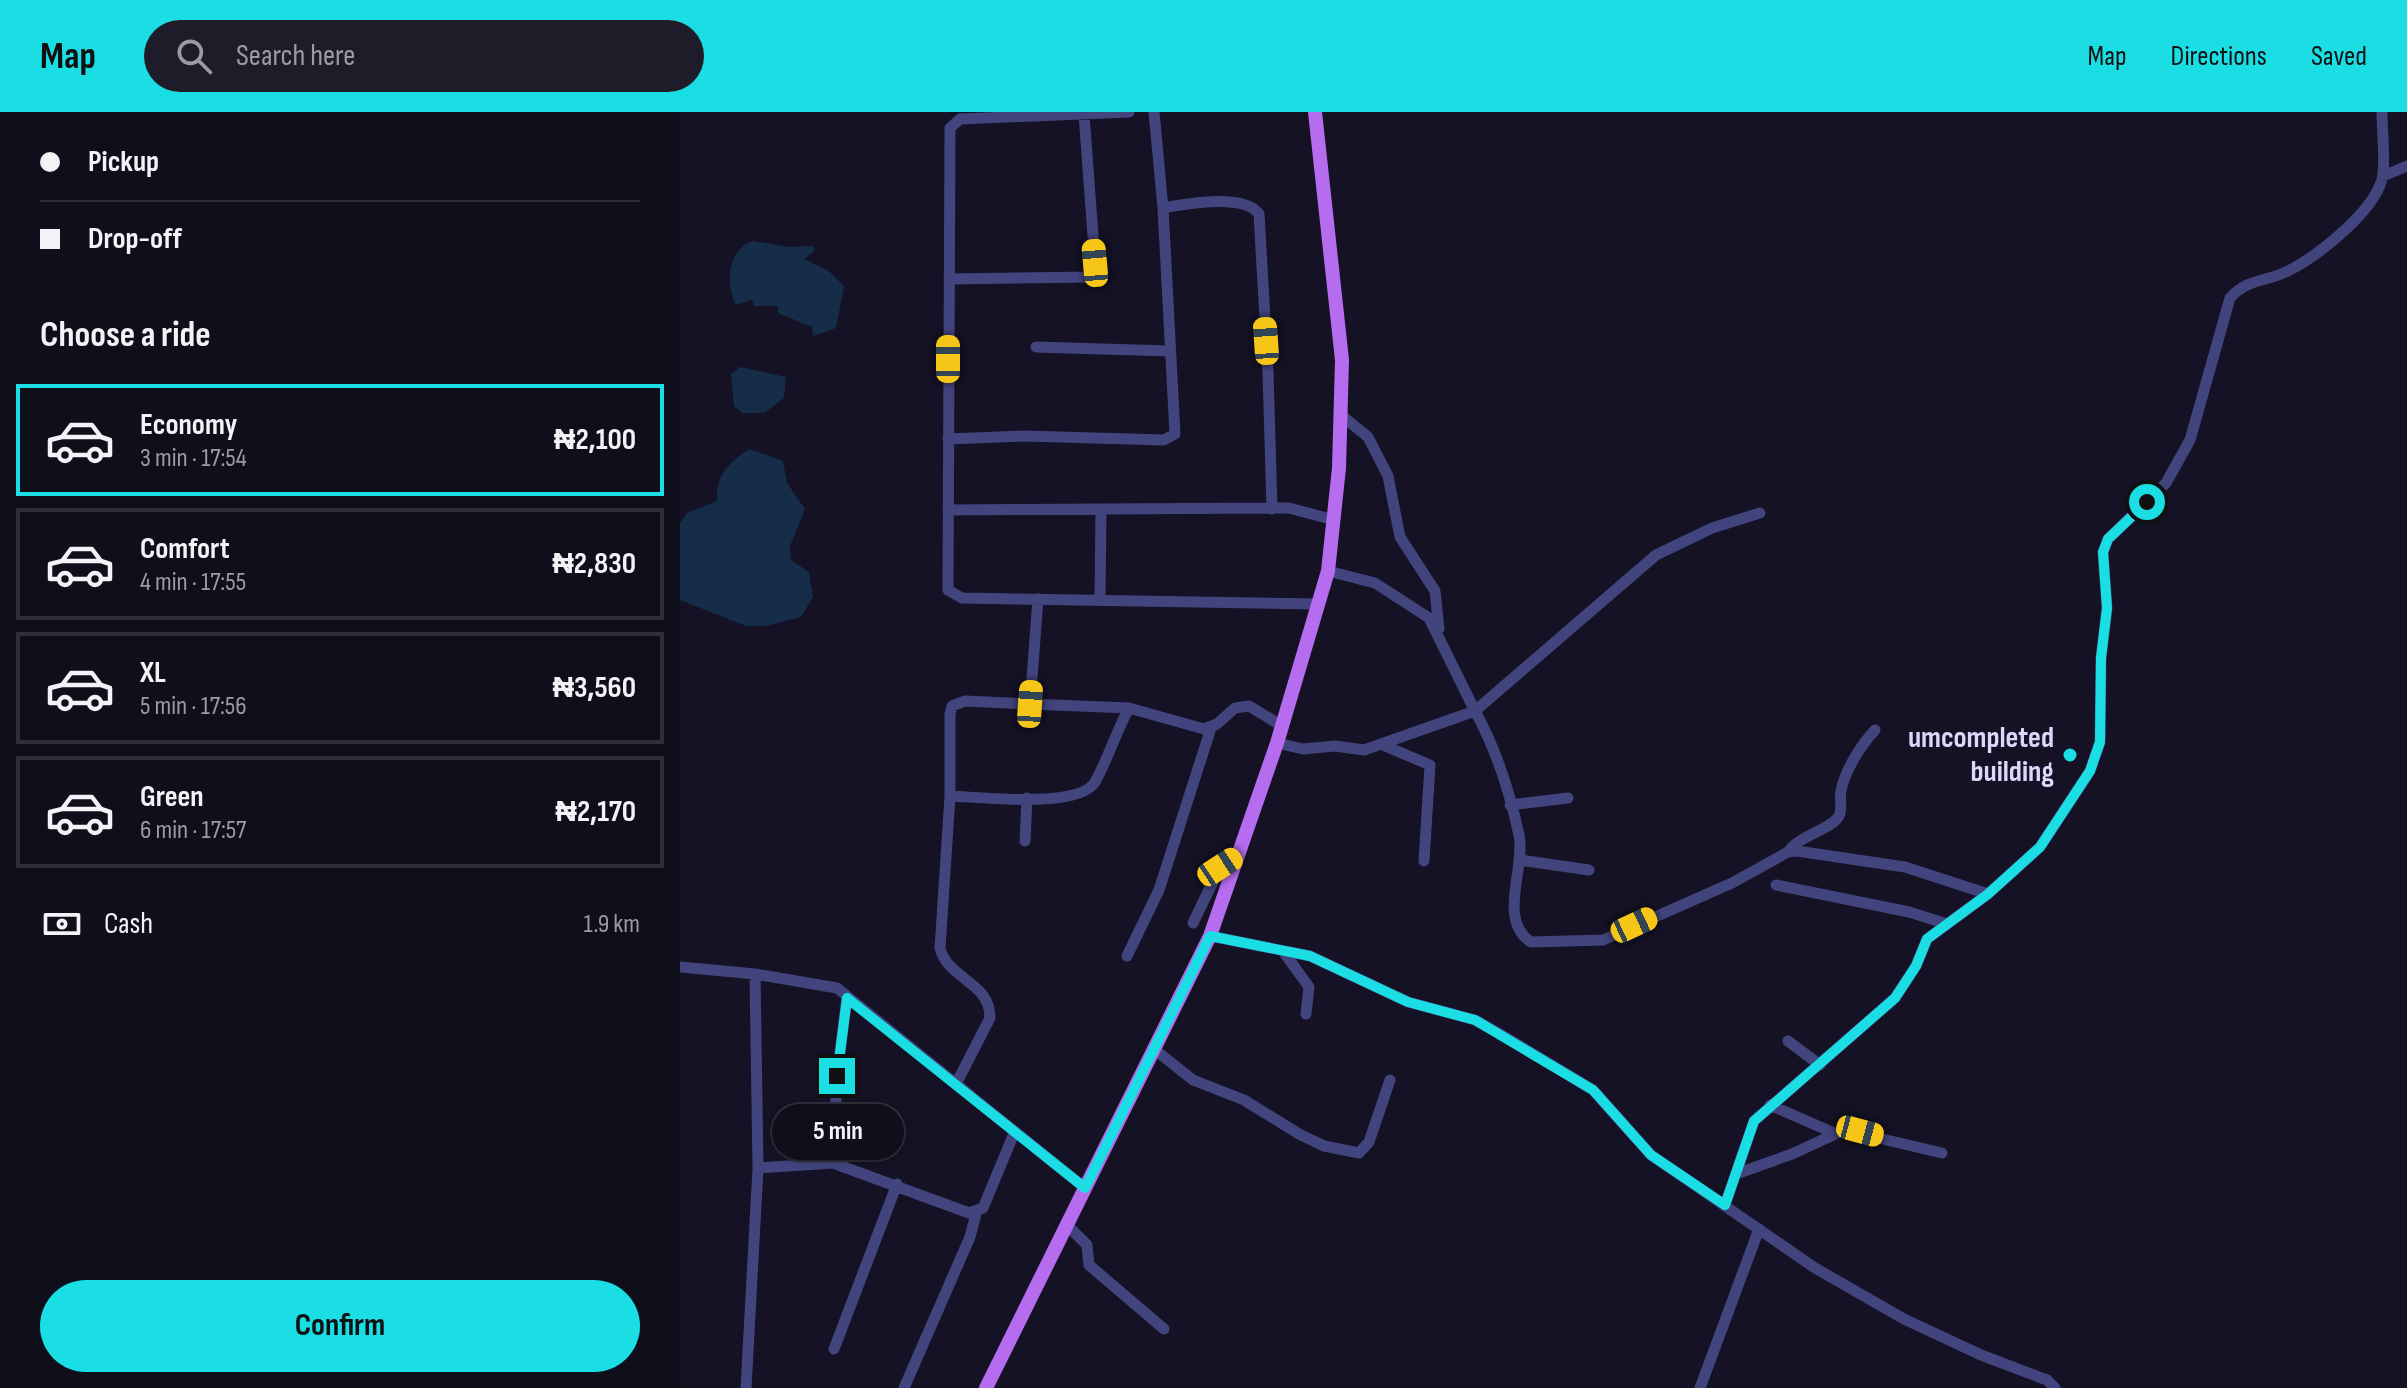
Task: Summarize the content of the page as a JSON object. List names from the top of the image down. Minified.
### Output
{"places":["umcompleted building"],"page":{"header":"Map","search":"Search here","nav":["Map","Directions","Saved"],"banner":["Pickup","Drop-off"],"heading":"Choose a ride","list":[{"name":"Economy","note":"3 min · 17:54","value":"₦2,100"},{"name":"Comfort","note":"4 min · 17:55","value":"₦2,830"},{"name":"XL","note":"5 min · 17:56","value":"₦3,560"},{"name":"Green","note":"6 min · 17:57","value":"₦2,170"}],"pay":["Cash","1.9 km"],"bubble":"5 min","buttons":"Confirm"}}
